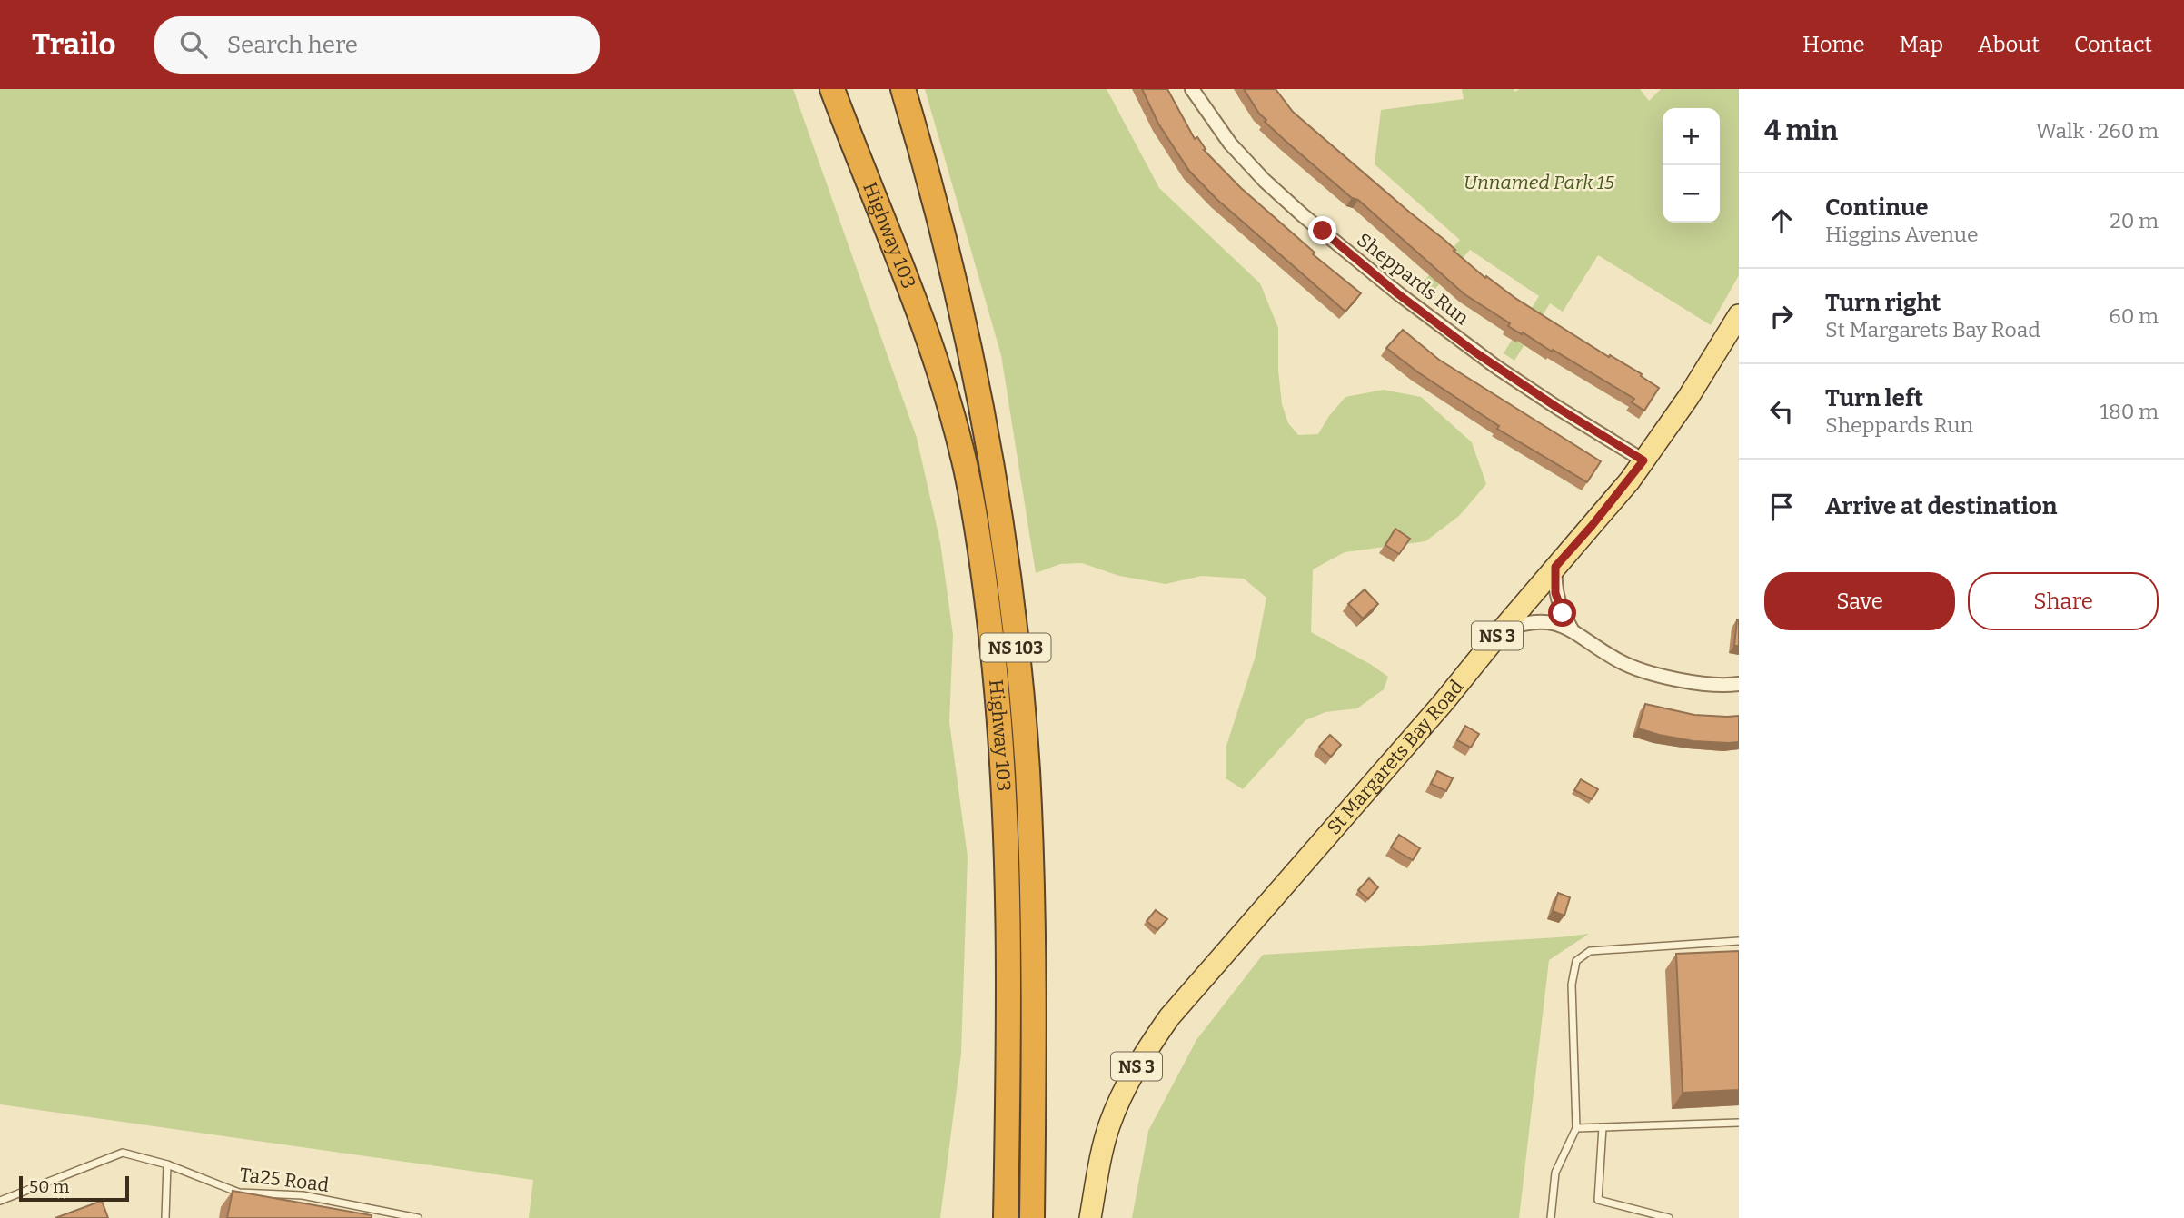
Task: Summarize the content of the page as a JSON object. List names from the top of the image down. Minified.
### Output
{"streets":{"highway":["Highway 103","NS 103"],"main road":["NS 3","St Margarets Bay Road"],"street":["Sheppards Run"],"lane":["Ta25 Road"]},"crossings":[["Sheppards Run","St Margarets Bay Road"]],"parks":["Unnamed Park 15"],"scale_bar":"50 m","page":{"header":"Trailo","search":"Search here","nav":["Home","Map","About","Contact"],"heading":["4 min","Walk · 260 m"],"map_buttons":["+","−"],"list":[["Continue","Higgins Avenue","20 m"],["Turn right","St Margarets Bay Road","60 m"],["Turn left","Sheppards Run","180 m"],"Arrive at destination"],"buttons":["Save","Share"],"scale":"50 m"}}
